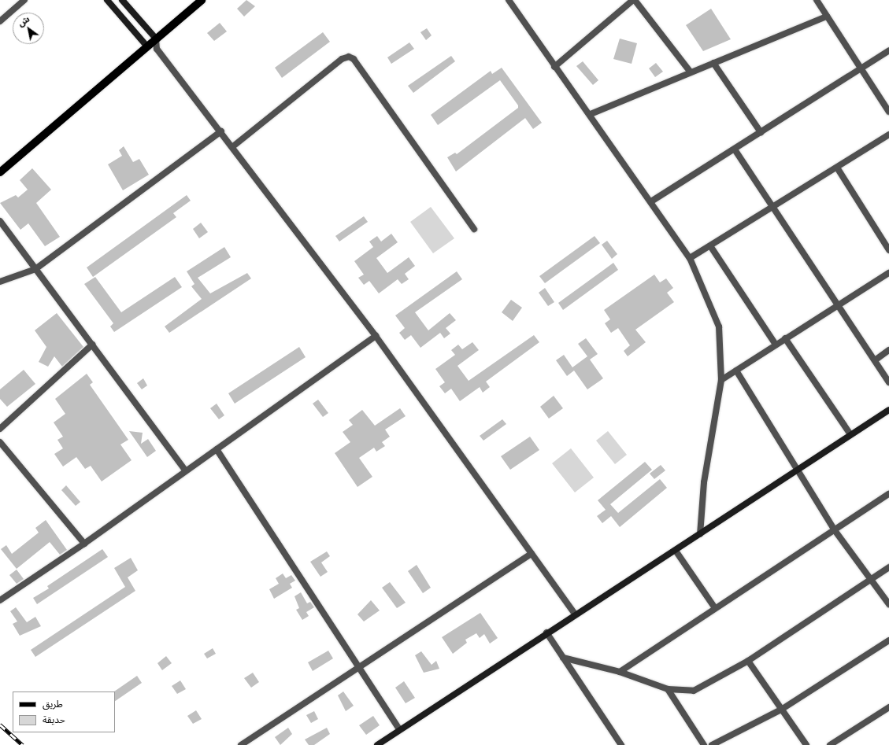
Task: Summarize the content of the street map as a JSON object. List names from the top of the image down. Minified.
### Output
{"legend":["طريق","حديقة"],"north":"top left"}
